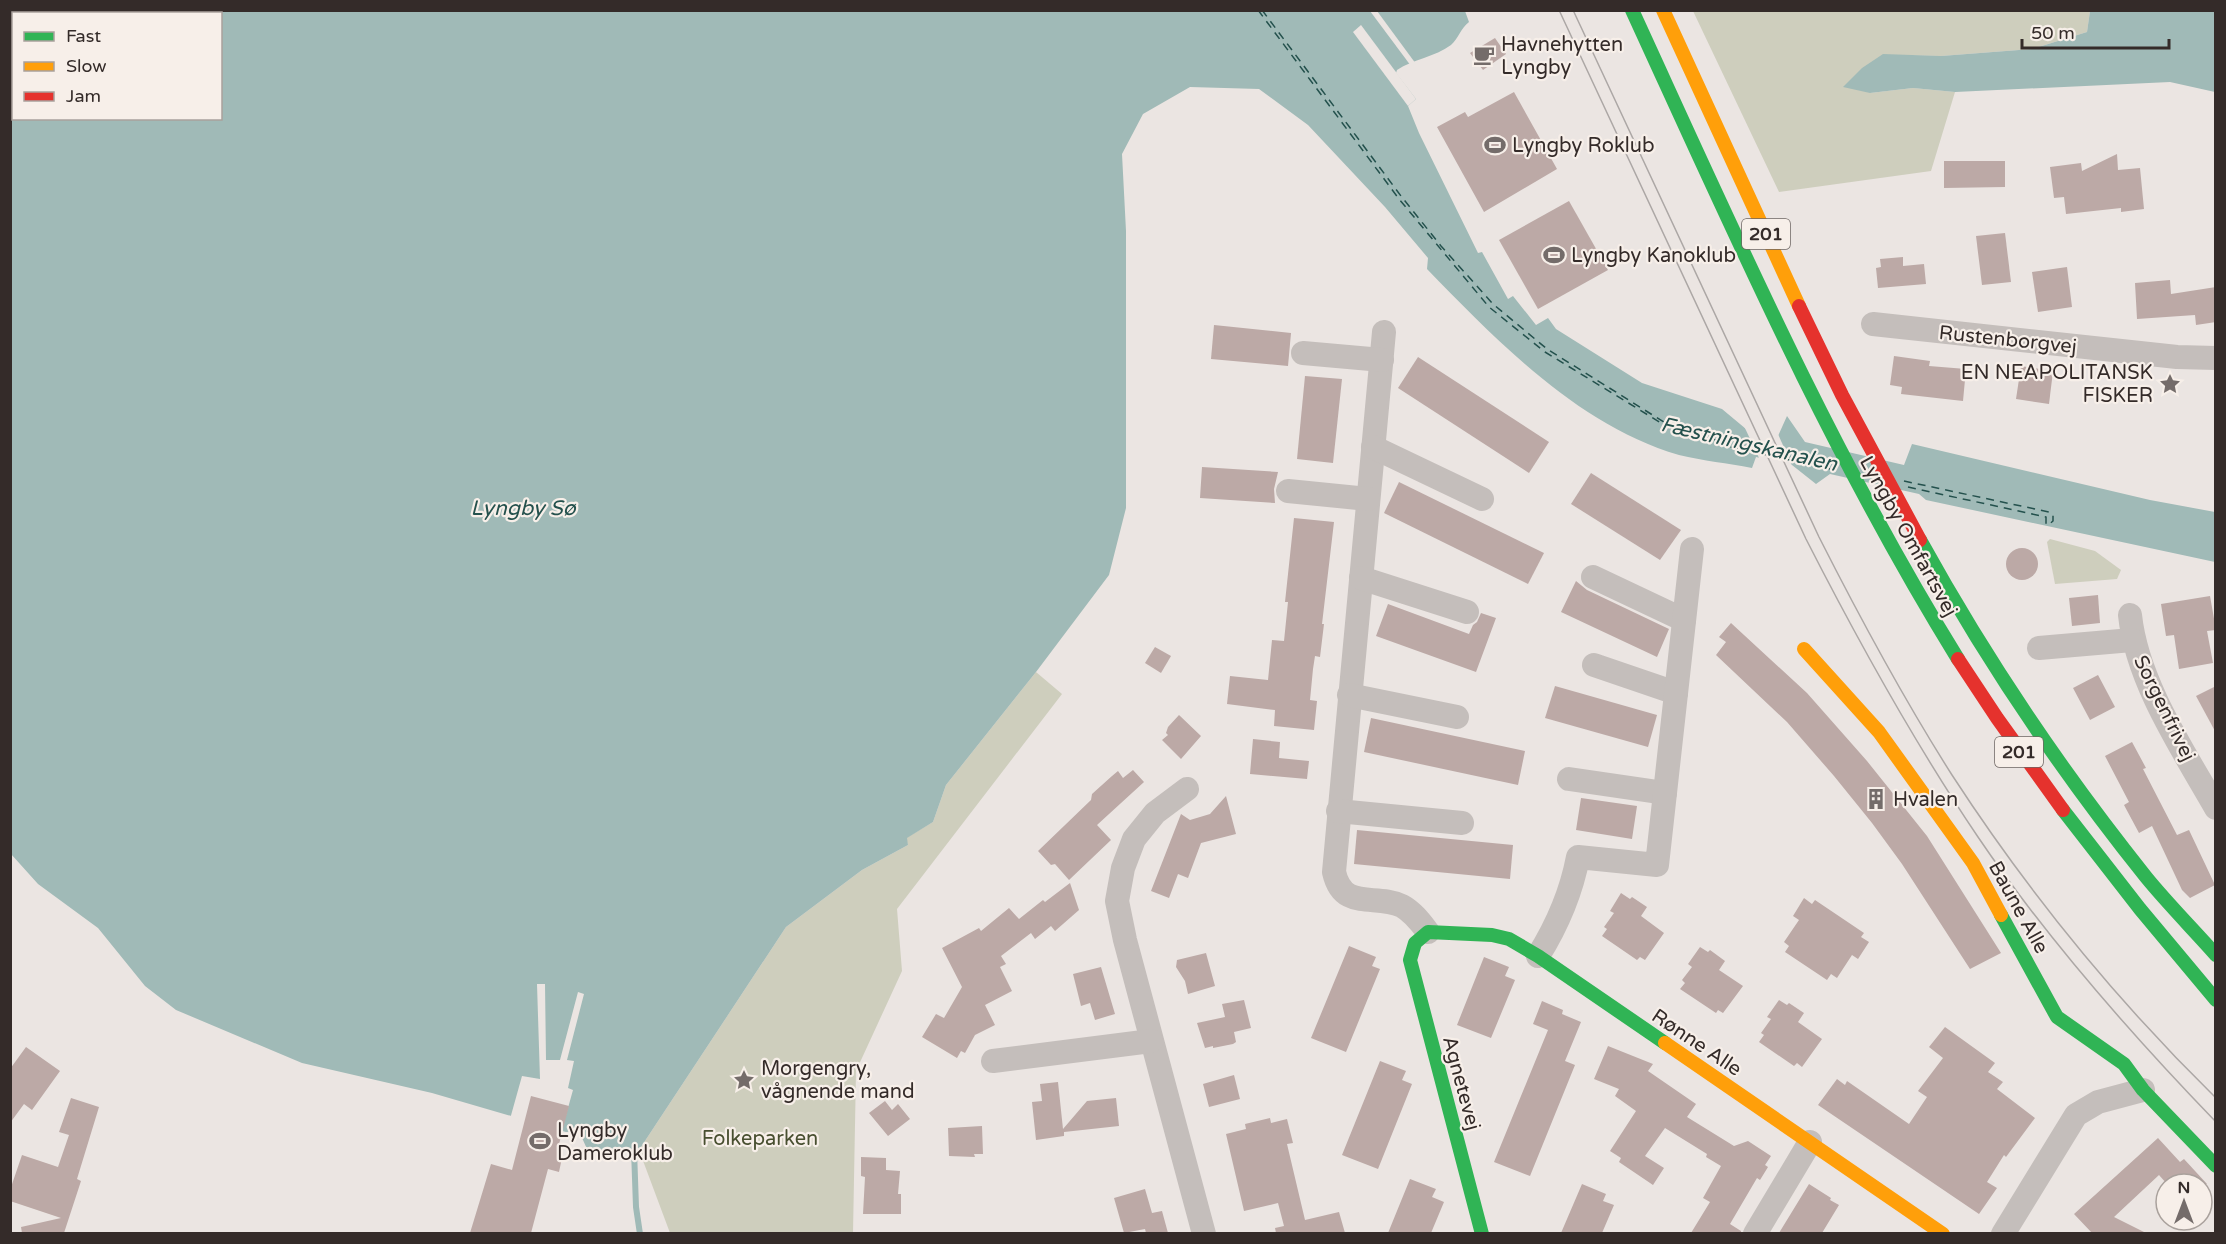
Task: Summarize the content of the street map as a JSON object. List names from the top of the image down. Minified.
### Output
{"streets":{"main road":["201","Lyngby Omfartsvej","Baune Alle","Rønne Alle","Agnetevej"],"street":["Rustenborgvej","Sorgenfrivej"]},"crossings":[["Rønne Alle","Agnetevej"]],"water":["Fæstningskanalen","Lyngby Sø"],"parks":["Folkeparken"],"places":{"cafe":["Havnehytten Lyngby"],"sports":["Lyngby Roklub","Lyngby Kanoklub","Lyngby Dameroklub"],"place":["EN NEAPOLITANSK FISKER","Morgengry, vågnende mand"],"building":["Hvalen"]},"legend":["Fast","Slow","Jam"],"scale_bar":"50 m","north":"top"}
